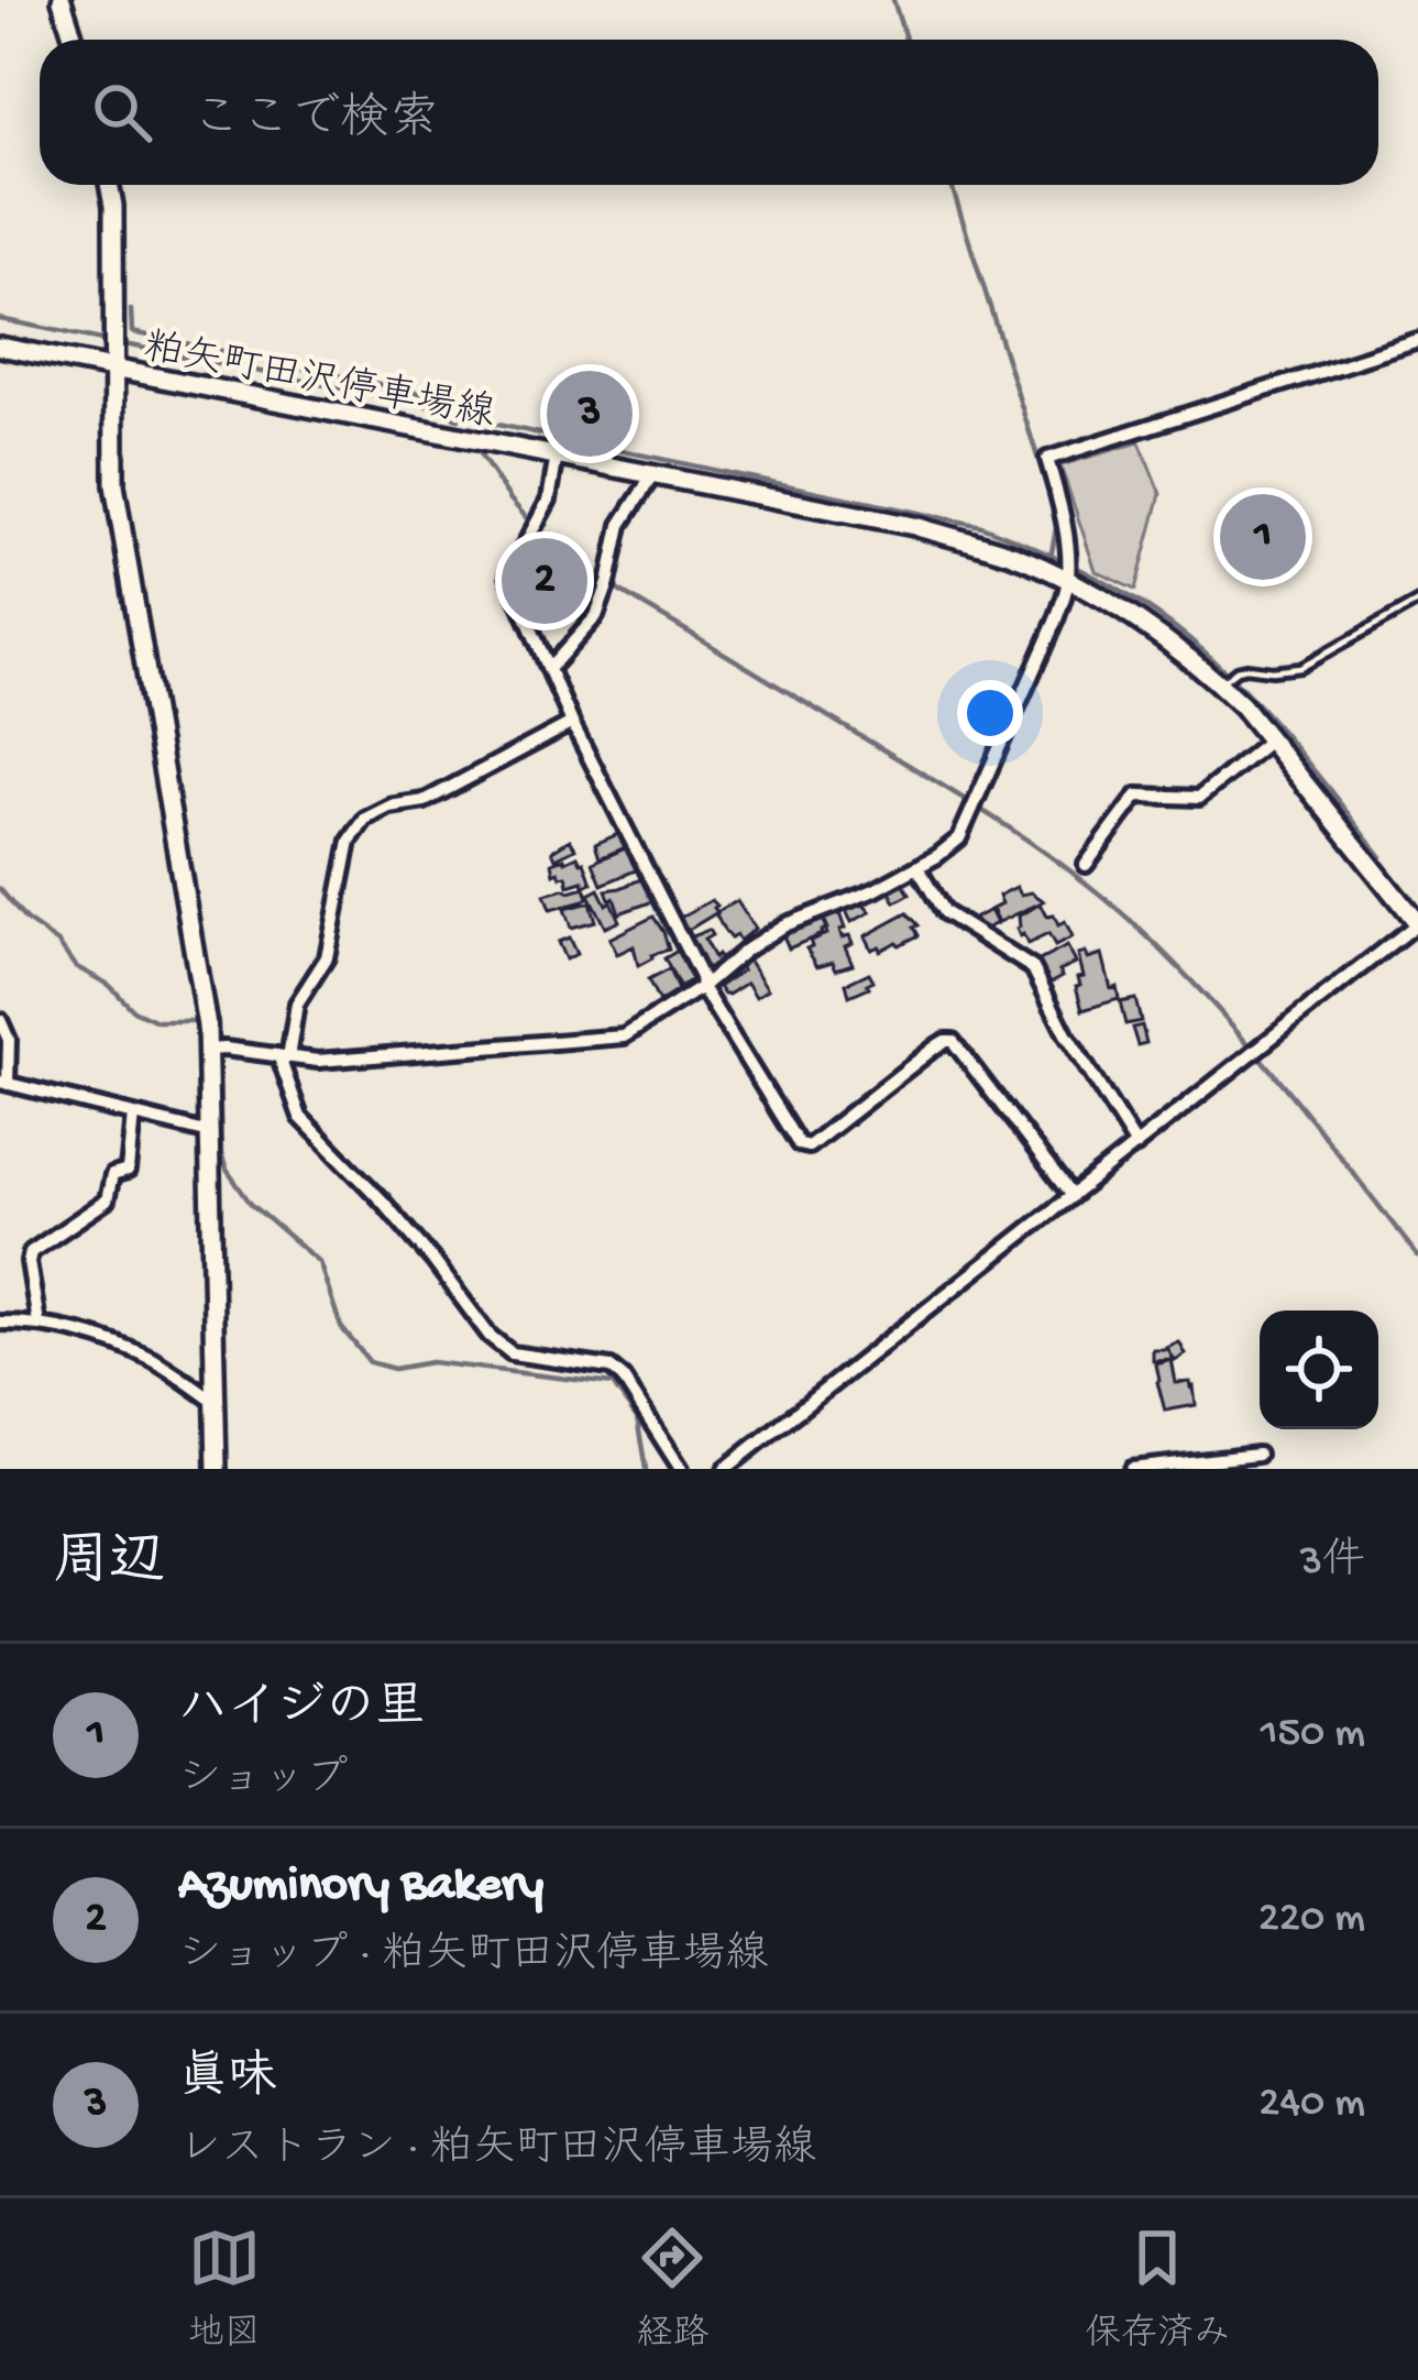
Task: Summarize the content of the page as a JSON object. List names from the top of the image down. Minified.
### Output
{"streets":{"main road":["粕矢町田沢停車場線"]},"page":{"search":"ここで検索","pins":["3","1","2"],"heading":["周辺","3件"],"list":[{"mark":"1","name":"ハイジの里","note":"ショップ","value":"150 m"},{"mark":"2","name":"Azuminory Bakery","note":"ショップ · 粕矢町田沢停車場線","value":"220 m"},{"mark":"3","name":"眞味","note":"レストラン · 粕矢町田沢停車場線","value":"240 m"}],"nav":["地図","経路","保存済み"]}}
